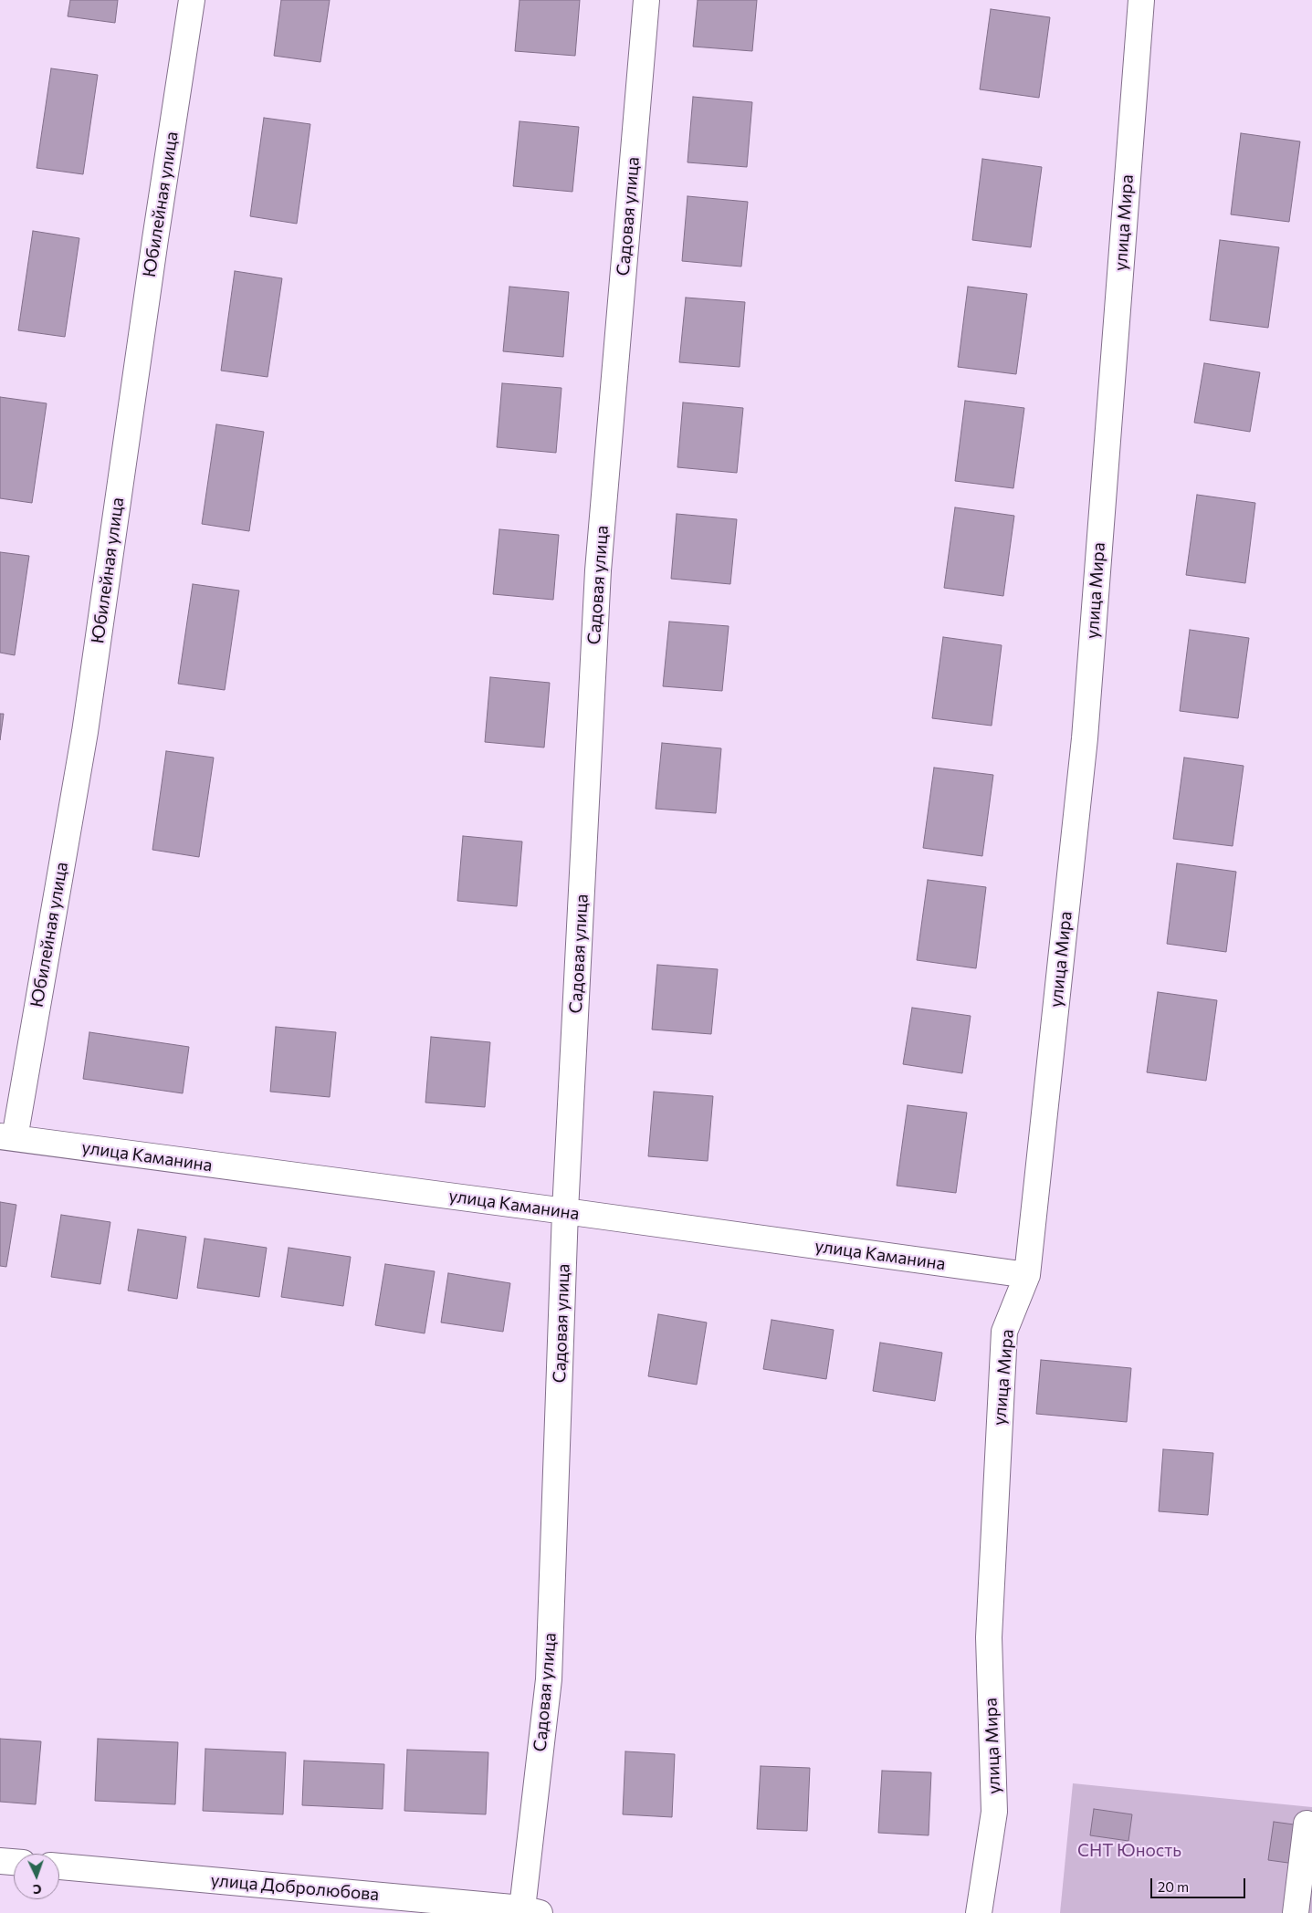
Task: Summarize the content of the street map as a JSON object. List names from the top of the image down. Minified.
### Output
{"streets":{"street":["Юбилейная улица","Садовая улица","улица Мира","улица Каманина","улица Добролюбова"]},"crossings":[["Юбилейная улица","улица Каманина"],["Садовая улица","улица Каманина"],["Садовая улица","улица Добролюбова"],["улица Мира","улица Каманина"]],"parks":["СНТ Юность"],"scale_bar":"20 m","north":"bottom"}
